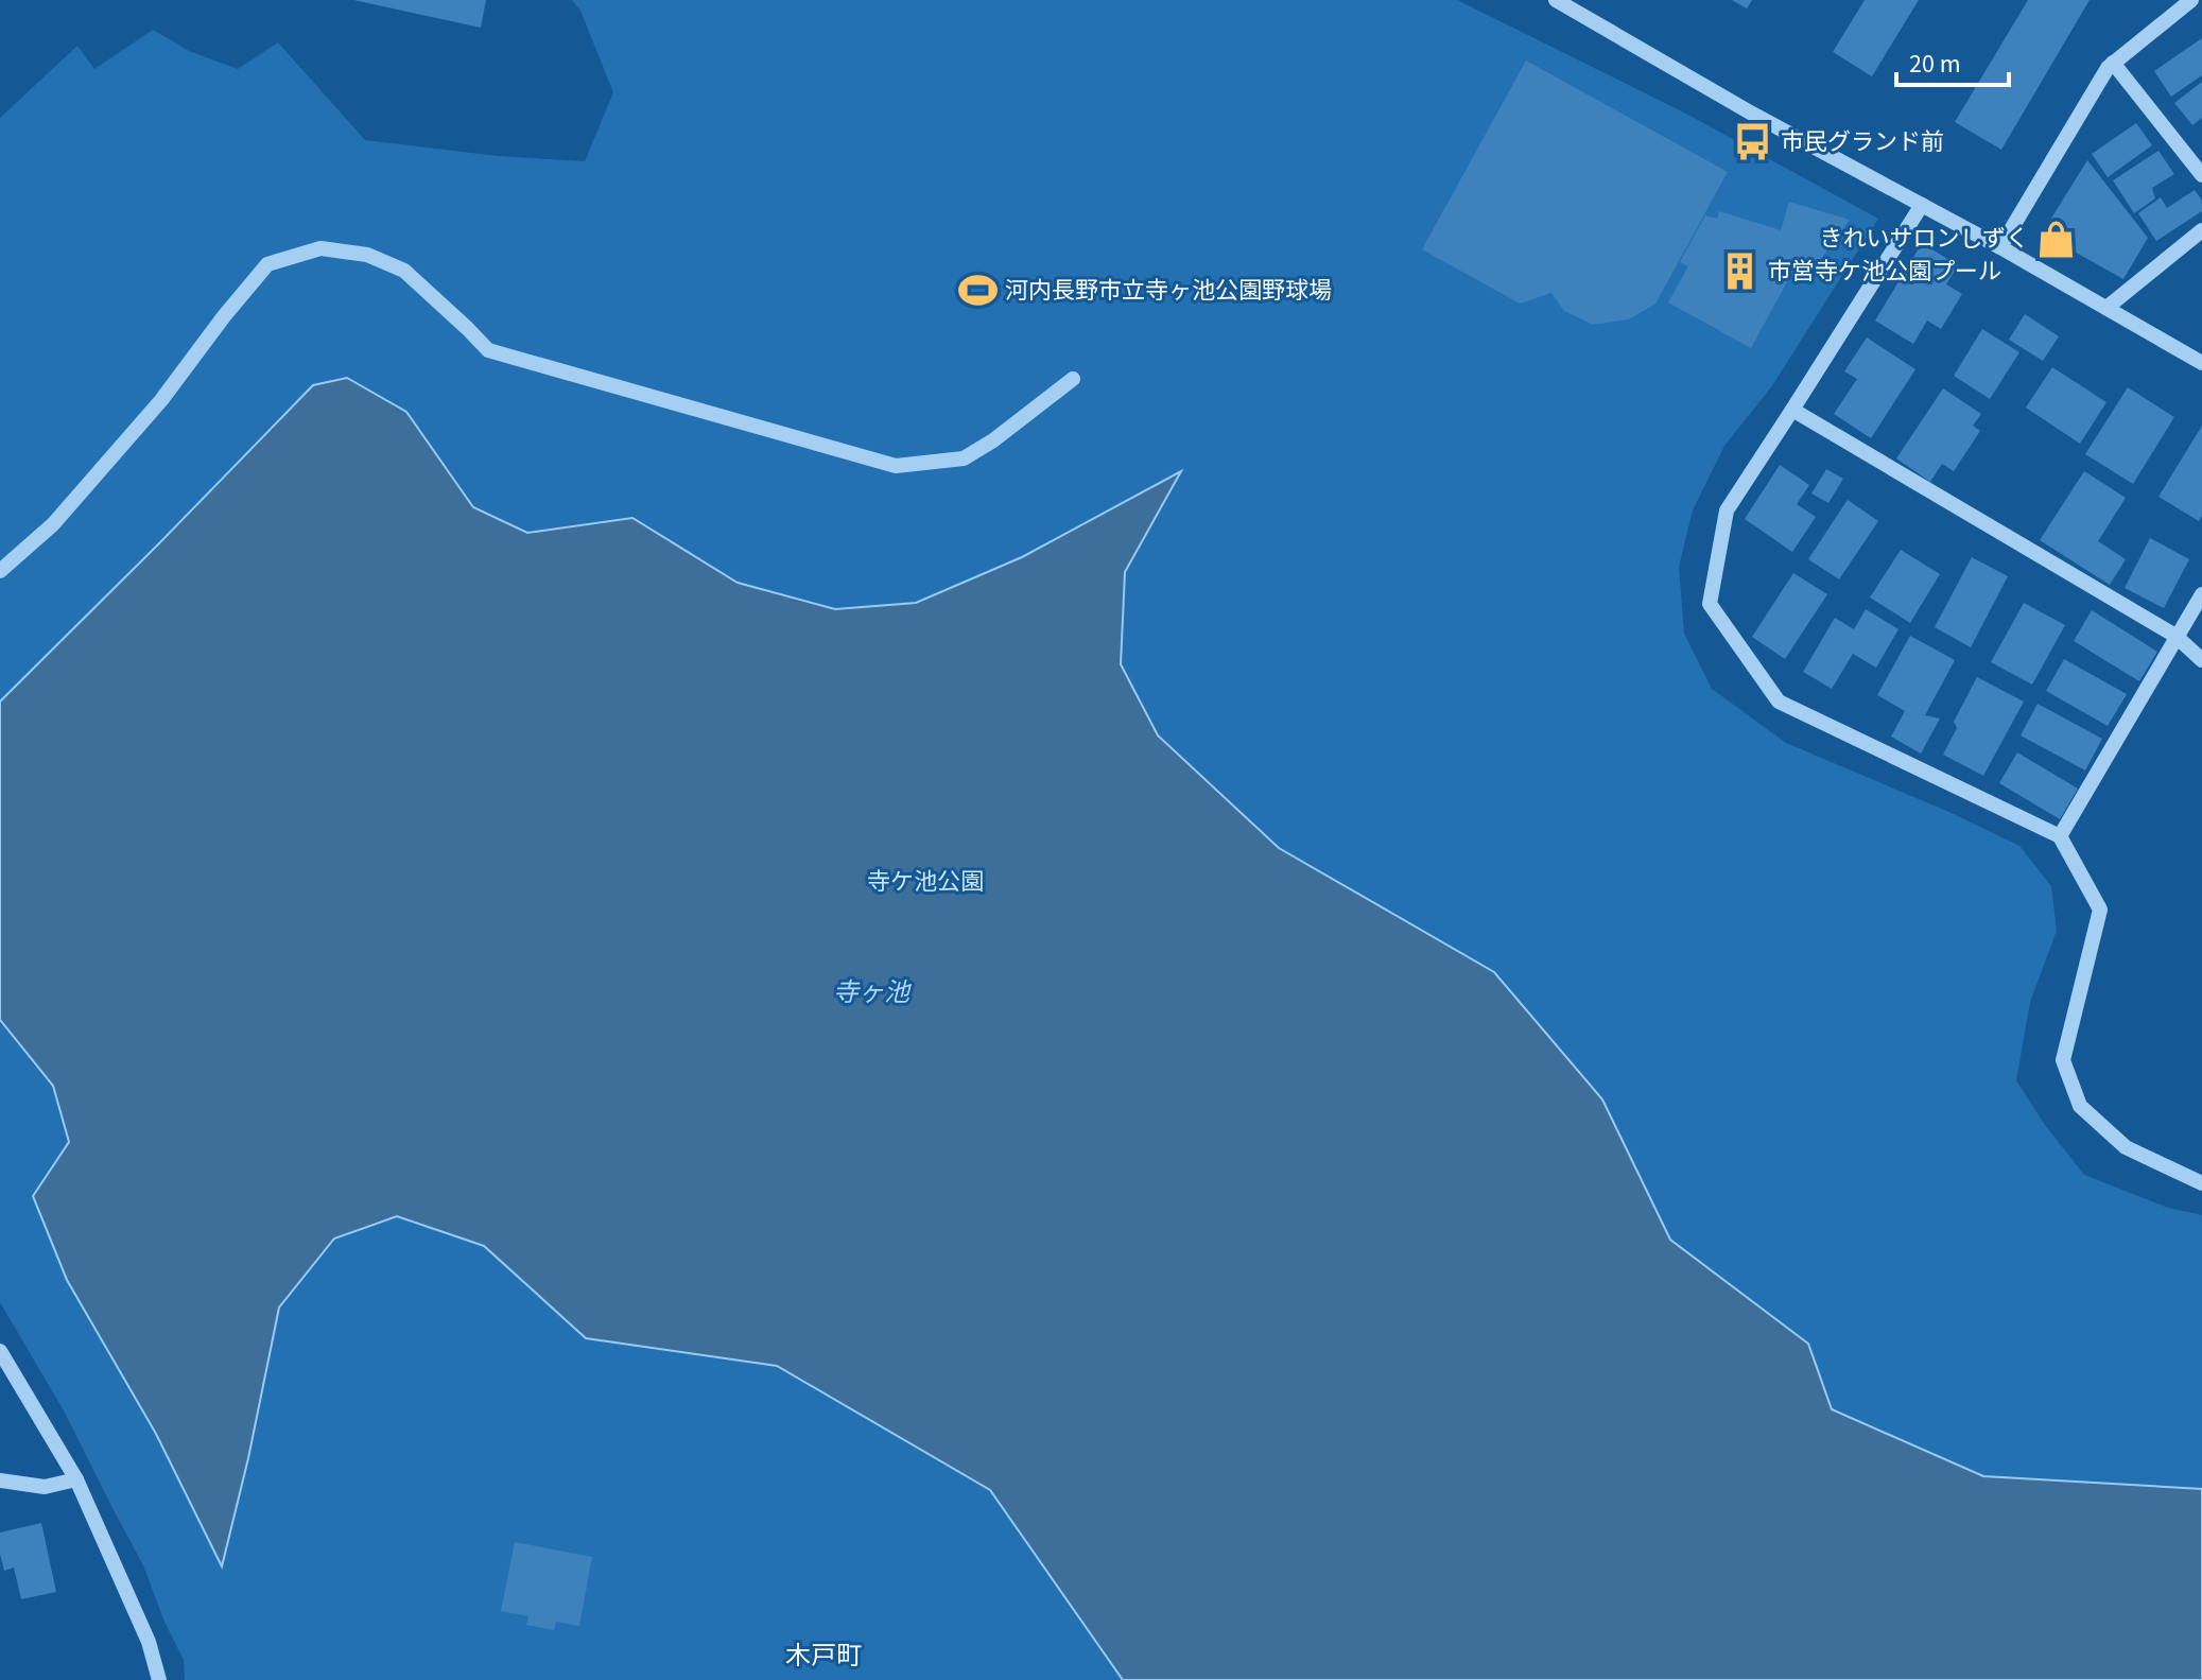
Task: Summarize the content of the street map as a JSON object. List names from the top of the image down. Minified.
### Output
{"districts":["木戸町"],"water":["寺ヶ池"],"parks":["寺ケ池公園"],"places":{"bus stop":["市民グランド前"],"shop":["きれいサロンしずく"],"building":["市営寺ケ池公園プール"],"sports":["河内長野市立寺ヶ池公園野球場"]},"scale_bar":"20 m"}
